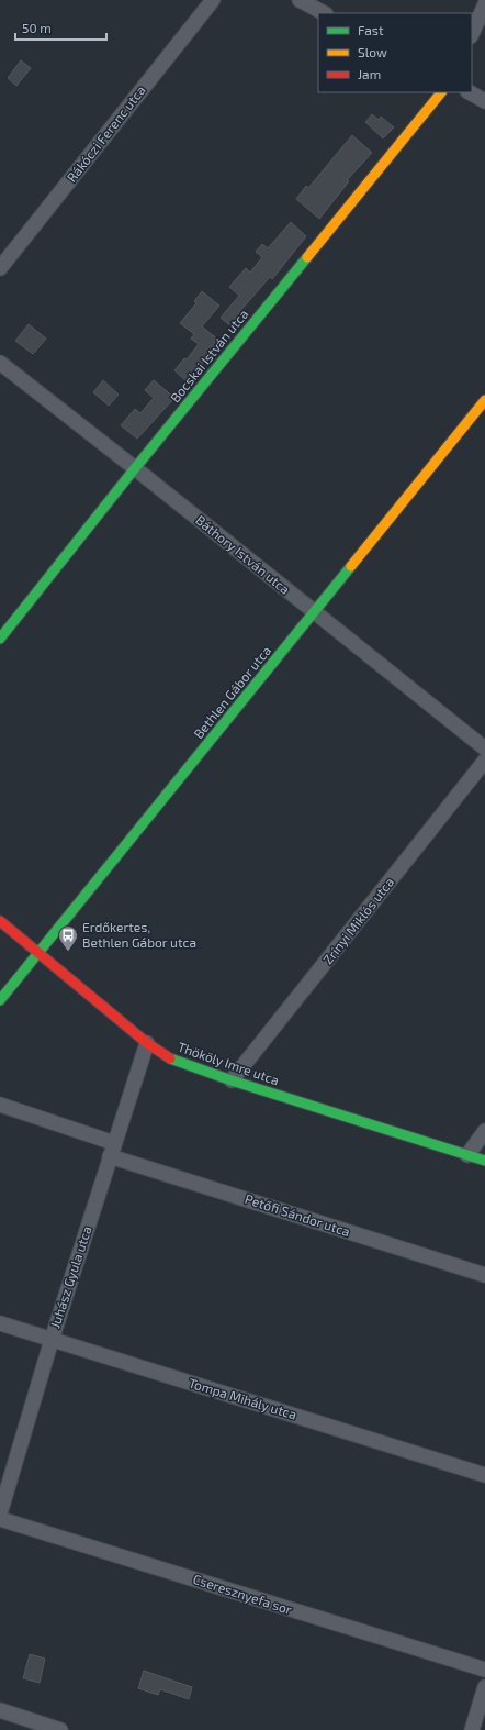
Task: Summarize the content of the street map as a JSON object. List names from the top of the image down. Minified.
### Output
{"streets":{"street":["Rákóczi Ferenc utca","Bocskai István utca","Báthory István utca","Bethlen Gábor utca","Zrínyi Miklós utca","Thököly Imre utca","Petőfi Sándor utca","Juhász Gyula utca","Tompa Mihály utca","Cseresznyefa sor"]},"crossings":[["Bocskai István utca","Báthory István utca"],["Báthory István utca","Bethlen Gábor utca"],["Bethlen Gábor utca","Thököly Imre utca"],["Zrínyi Miklós utca","Thököly Imre utca"],["Thököly Imre utca","Juhász Gyula utca"],["Petőfi Sándor utca","Juhász Gyula utca"],["Juhász Gyula utca","Tompa Mihály utca"]],"places":{"bus stop":["Erdőkertes, Bethlen Gábor utca"]},"legend":["Fast","Slow","Jam"],"scale_bar":"50 m"}
